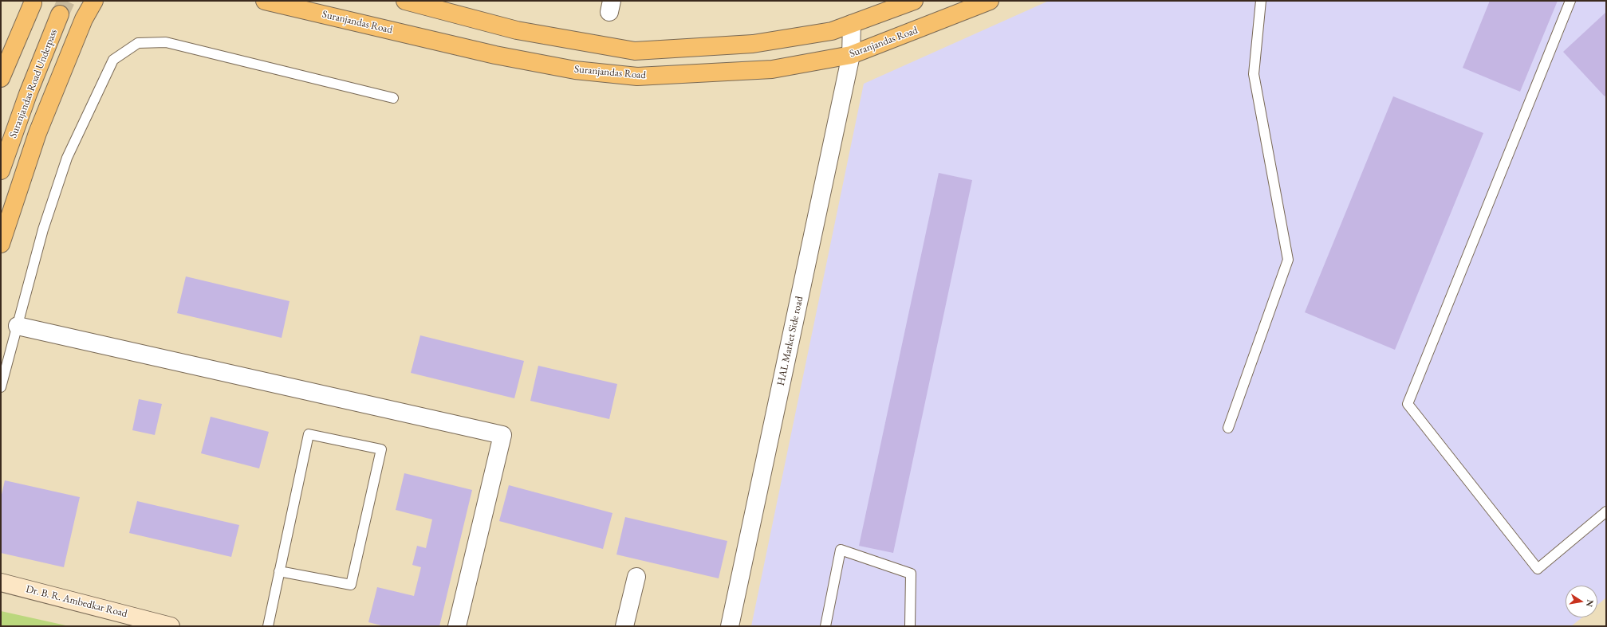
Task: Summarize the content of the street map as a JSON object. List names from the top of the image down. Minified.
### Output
{"streets":{"main road":["Suranjandas Road","Suranjandas Road Underpass"],"street":["HAL Market Side road","Dr. B. R. Ambedkar Road"]},"crossings":[["Suranjandas Road","HAL Market Side road"]],"north":"right"}
